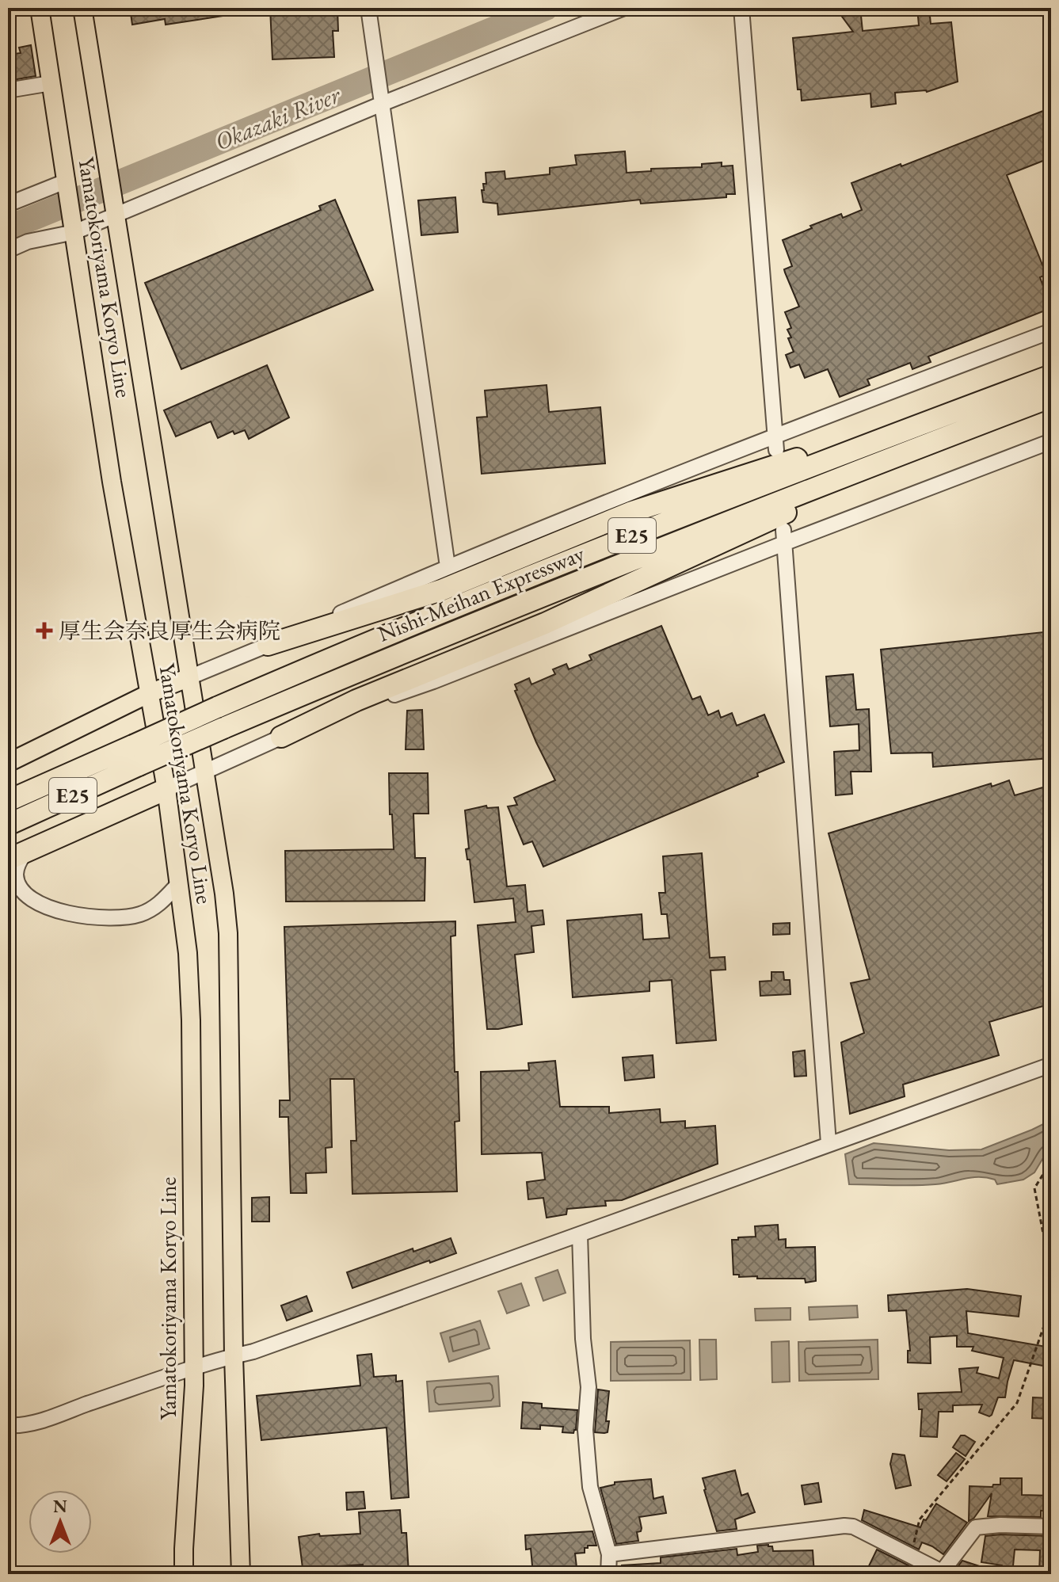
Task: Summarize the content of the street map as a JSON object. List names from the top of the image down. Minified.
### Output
{"streets":{"highway":["E25","Nishi-Meihan Expressway"],"main road":["Yamatokoriyama Koryo Line"]},"water":["Okazaki River"],"places":{"health":["厚生会奈良厚生会病院"]},"north":"top"}
